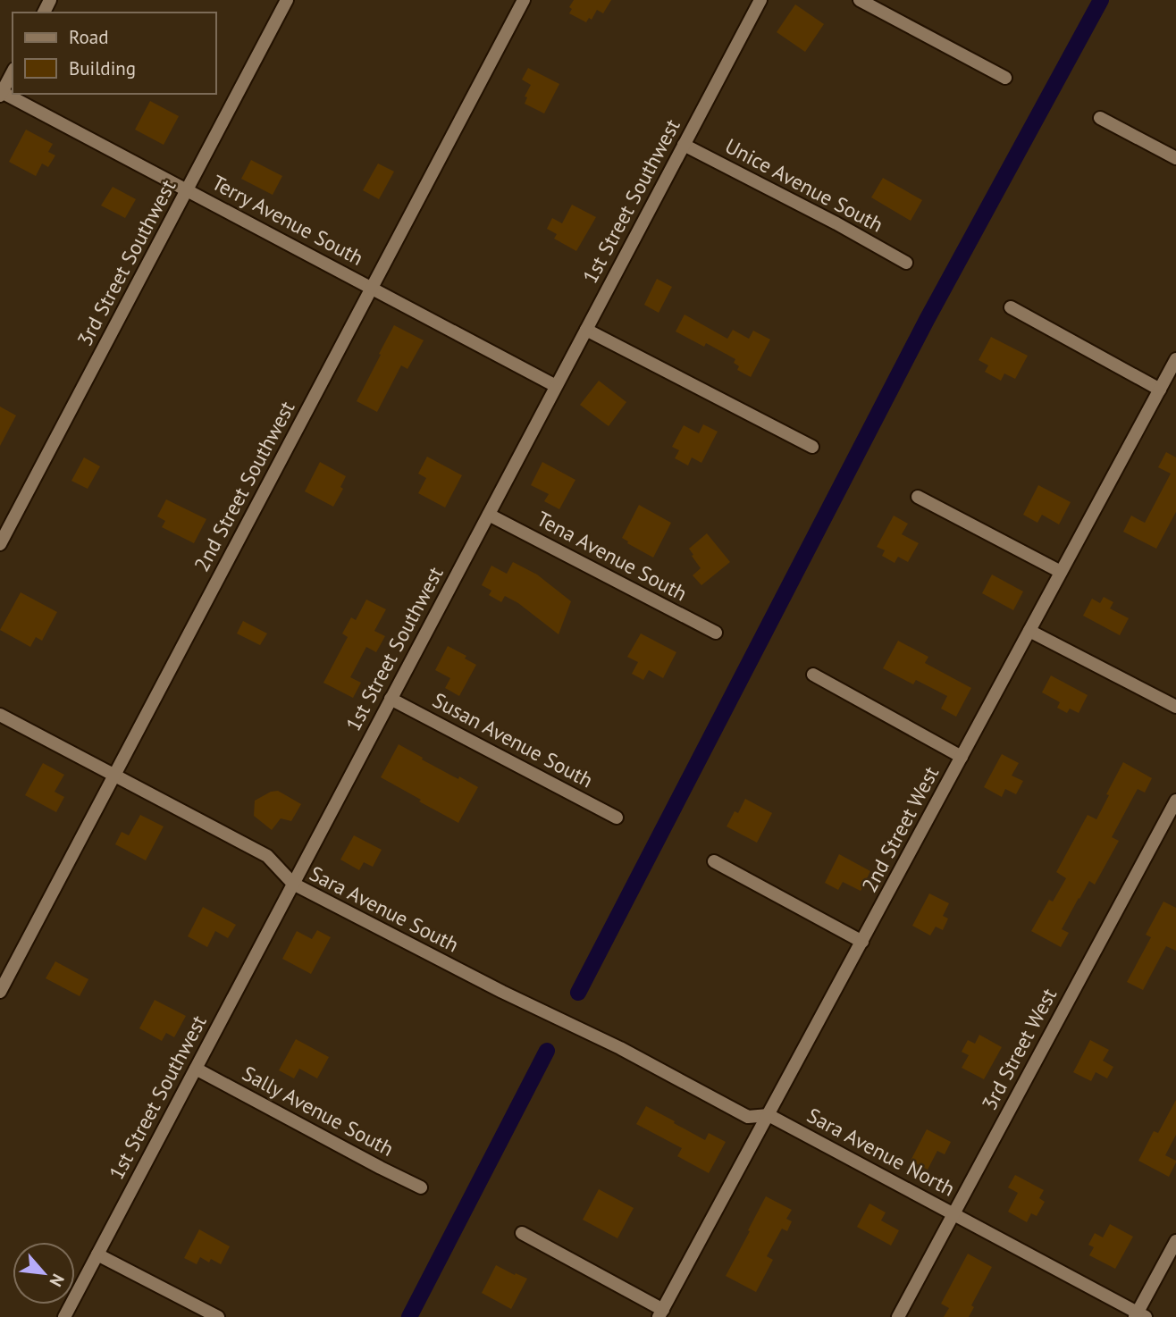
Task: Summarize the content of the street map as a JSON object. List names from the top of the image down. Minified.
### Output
{"streets":{"street":["Unice Avenue South","1st Street Southwest","Terry Avenue South","3rd Street Southwest","2nd Street Southwest","Tena Avenue South","Susan Avenue South","2nd Street West","Sara Avenue South","3rd Street West","Sally Avenue South","Sara Avenue North"]},"crossings":[["Unice Avenue South","1st Street Southwest"],["1st Street Southwest","Terry Avenue South"],["1st Street Southwest","Tena Avenue South"],["1st Street Southwest","Susan Avenue South"],["1st Street Southwest","Sara Avenue South"],["1st Street Southwest","Sally Avenue South"],["Terry Avenue South","3rd Street Southwest"],["Terry Avenue South","2nd Street Southwest"],["2nd Street Southwest","Sara Avenue South"],["2nd Street West","Sara Avenue North"],["Sara Avenue South","Sara Avenue North"],["3rd Street West","Sara Avenue North"]],"legend":["Road","Building"],"north":"bottom right"}
